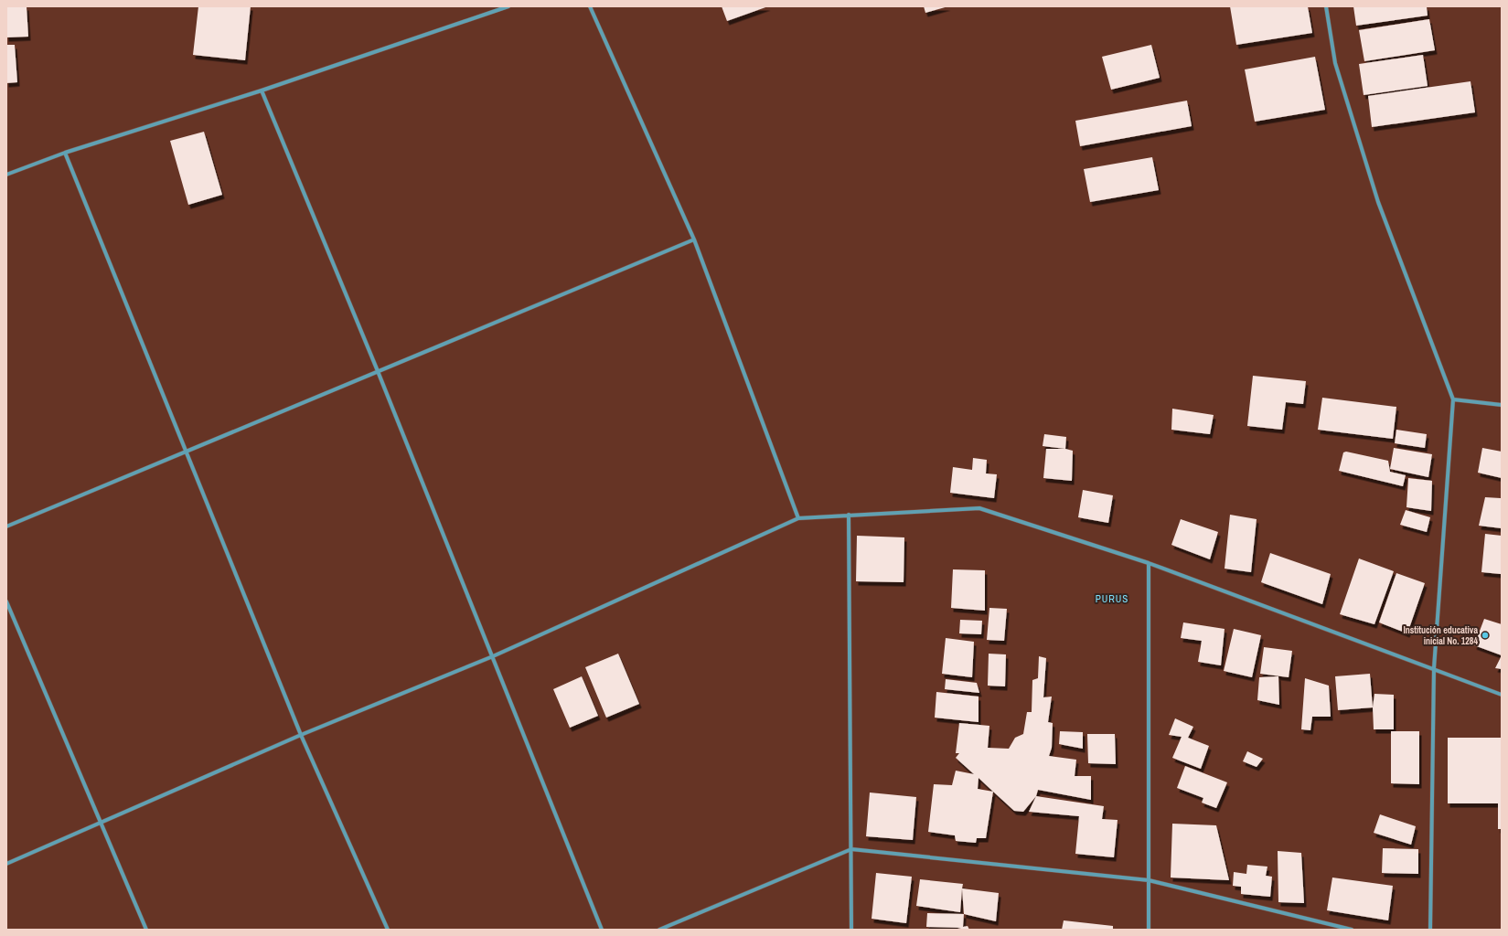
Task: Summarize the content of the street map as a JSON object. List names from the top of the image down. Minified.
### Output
{"districts":["PURUS"],"places":["Institución educativa inicial No. 1284"]}
